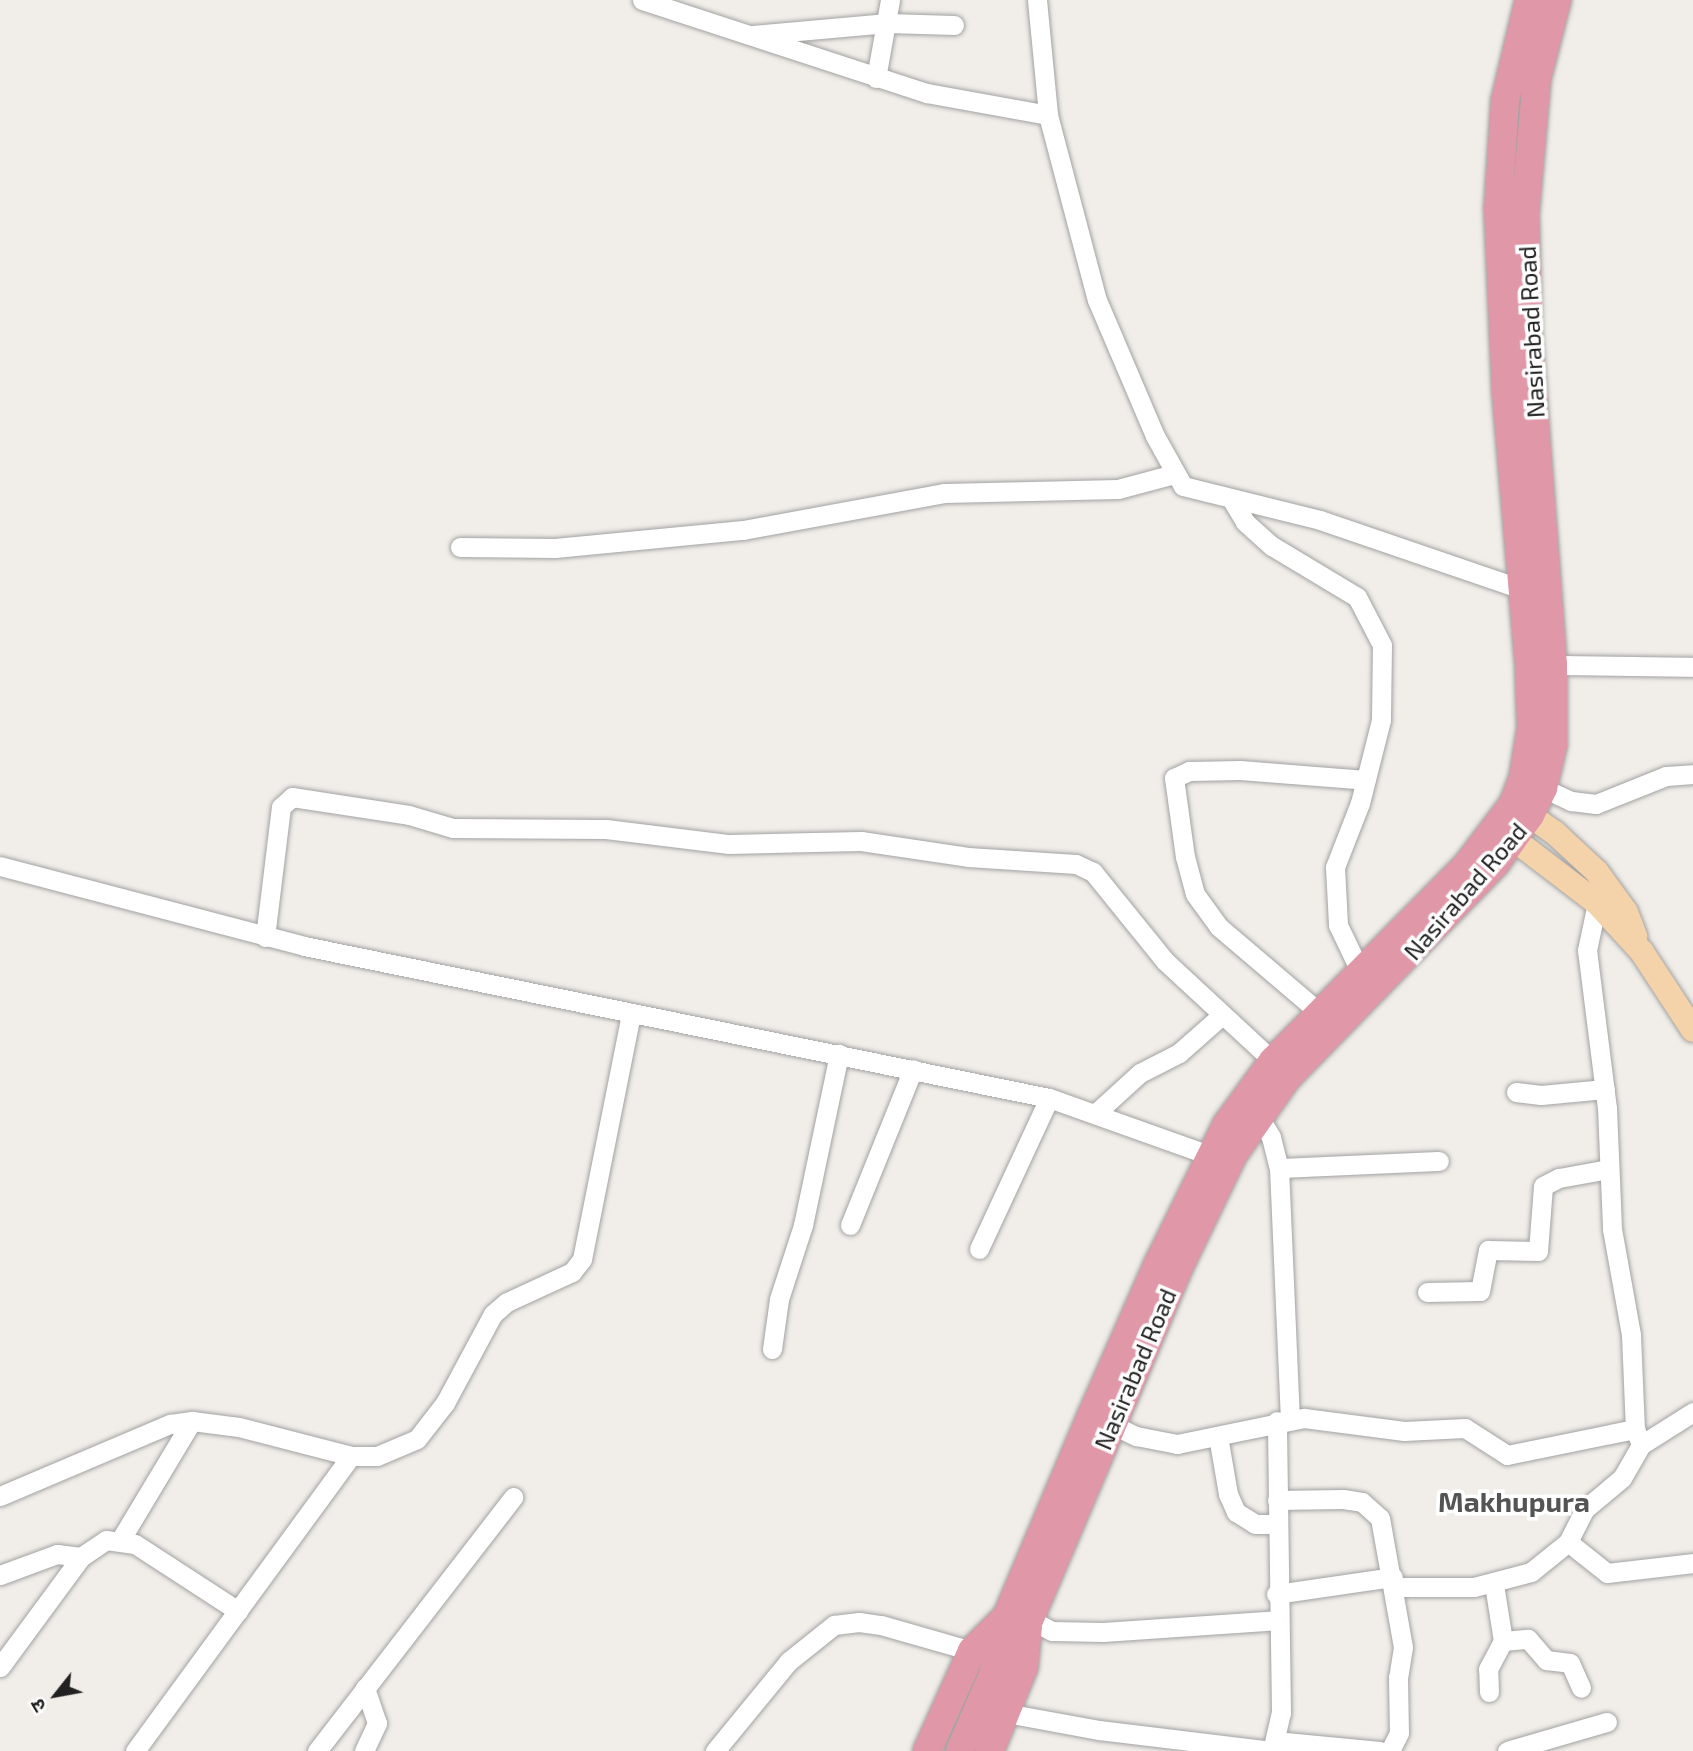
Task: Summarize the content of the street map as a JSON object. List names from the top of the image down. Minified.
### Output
{"streets":{"highway":["Nasirabad Road"]},"districts":["Makhupura"],"north":"bottom left"}
